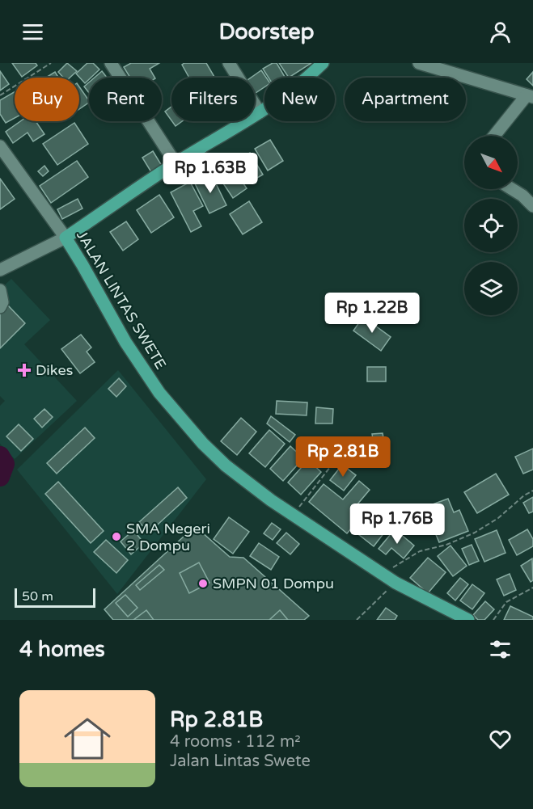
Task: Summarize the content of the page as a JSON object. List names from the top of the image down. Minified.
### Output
{"streets":{"main road":["JALAN LINTAS SWETE"]},"places":{"health":["Dikes"],"other":["SMA Negeri 2 Dompu","SMPN 01 Dompu"]},"scale_bar":"50 m","north":"bottom right","page":{"header":"Doorstep","chip":["Buy","Rent","Filters","New","Apartment"],"price":["Rp 1.63B","Rp 1.22B","Rp 2.81B","Rp 1.76B"],"scale":"50 m","heading":"4 homes","list":[{"name":"Rp 2.81B","note":"4 rooms · 112 m² · Jalan Lintas Swete"}]}}
